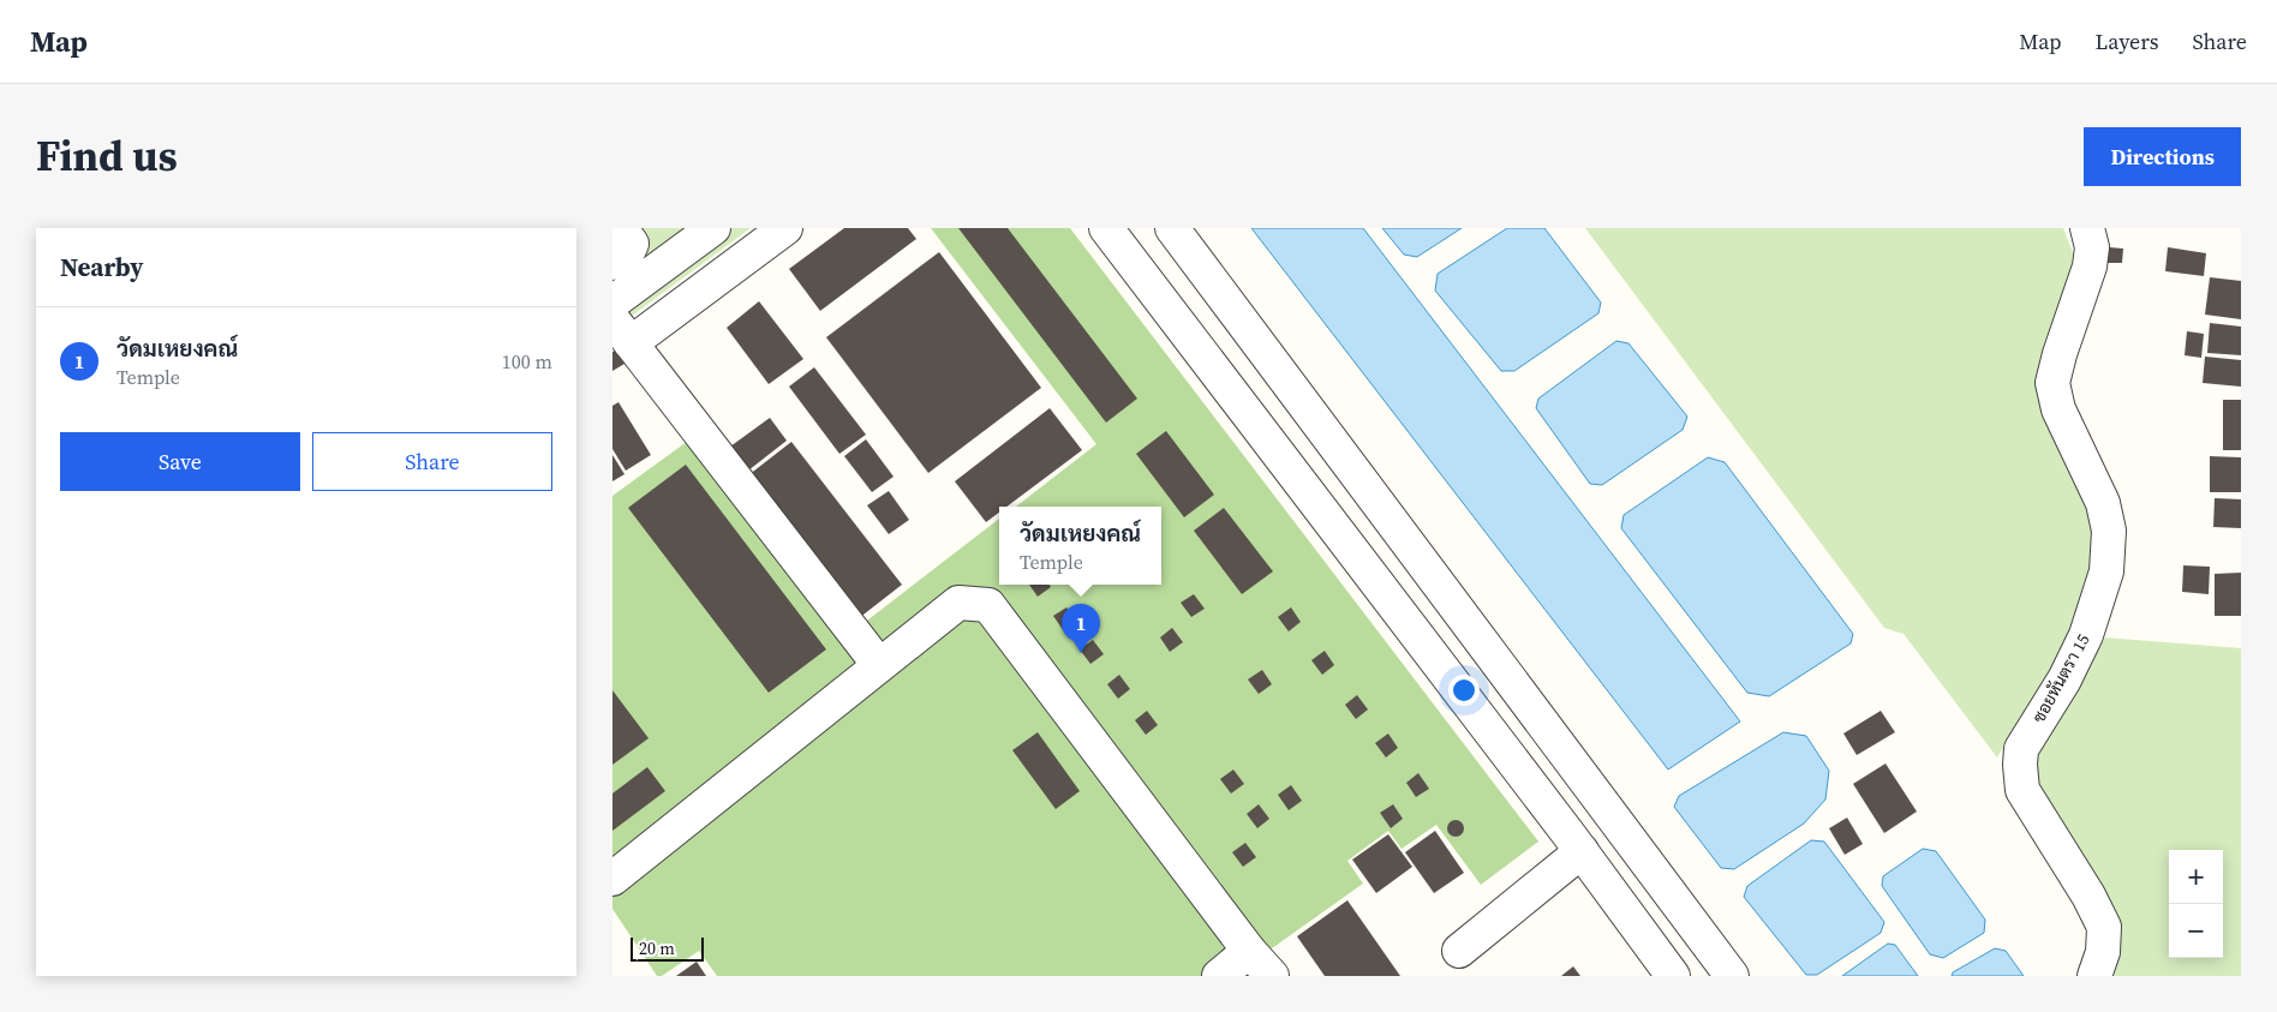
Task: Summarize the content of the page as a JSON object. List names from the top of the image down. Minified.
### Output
{"streets":{"street":["ซอยหันตรา 15"]},"scale_bar":"20 m","page":{"header":"Map","nav":["Map","Layers","Share"],"title":"Find us","buttons":["Directions",["Save","Share"]],"heading":"Nearby","list":[{"mark":"1","name":"วัดมเหยงคณ์","note":"Temple","value":"100 m"}],"popup":["วัดมเหยงคณ์","Temple"],"pins":"1","map_buttons":["+","−"],"scale":"20 m"}}
